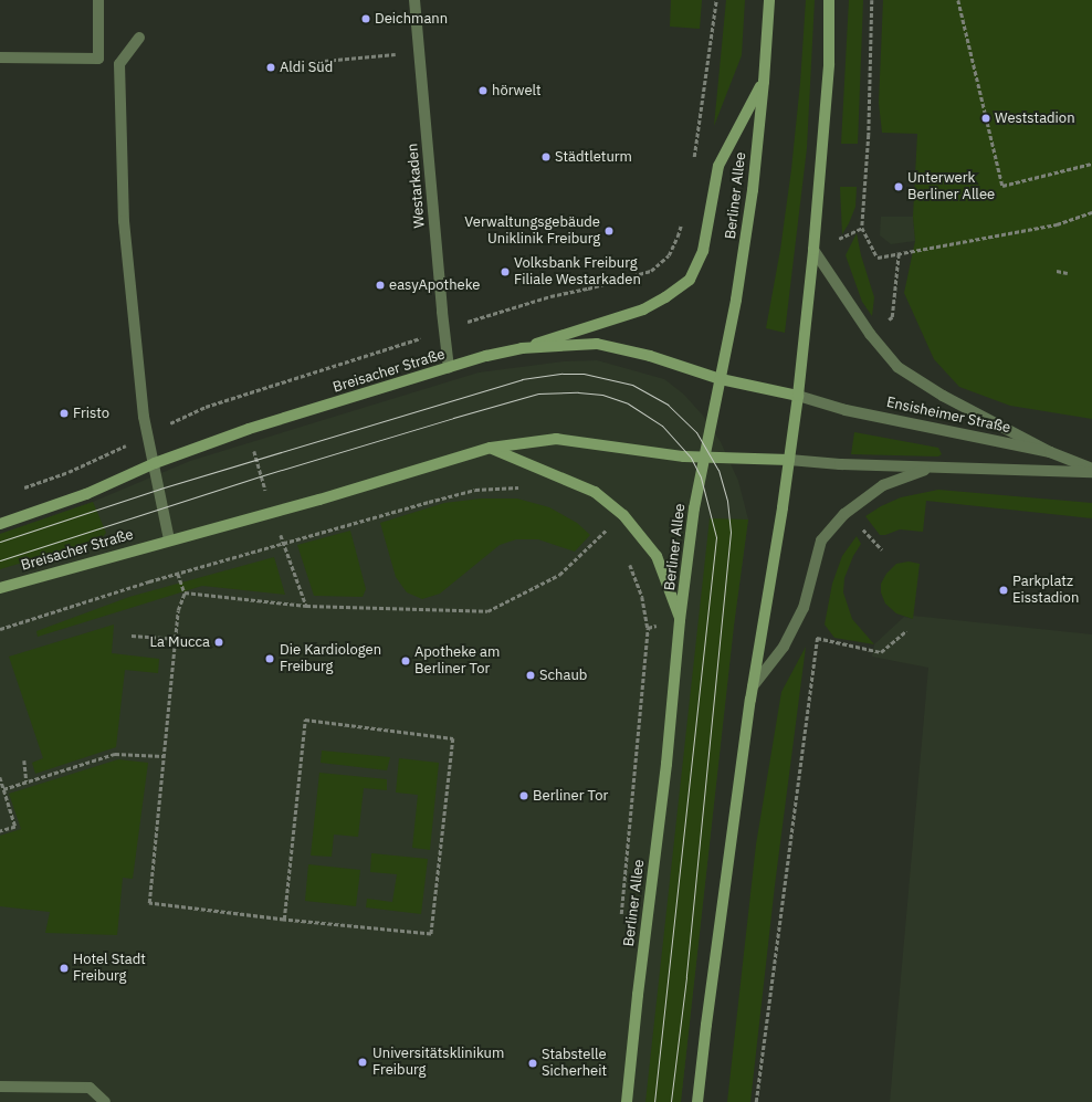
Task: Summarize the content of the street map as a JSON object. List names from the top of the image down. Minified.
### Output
{"streets":{"main road":["Berliner Allee","Breisacher Straße"],"street":["Westarkaden","Ensisheimer Straße"]},"crossings":[["Westarkaden","Breisacher Straße"],["Berliner Allee","Breisacher Straße"],["Breisacher Straße","Ensisheimer Straße"]],"places":["Deichmann","Aldi Süd","hörwelt","Weststadion","Städtleturm","Unterwerk Berliner Allee","Verwaltungsgebäude Uniklinik Freiburg","Volksbank Freiburg Filiale Westarkaden","easyApotheke","Fristo","Parkplatz Eisstadion","La Mucca","Die Kardiologen Freiburg","Apotheke am Berliner Tor","Schaub","Berliner Tor","Hotel Stadt Freiburg","Universitätsklinikum Freiburg","Stabstelle Sicherheit"]}
